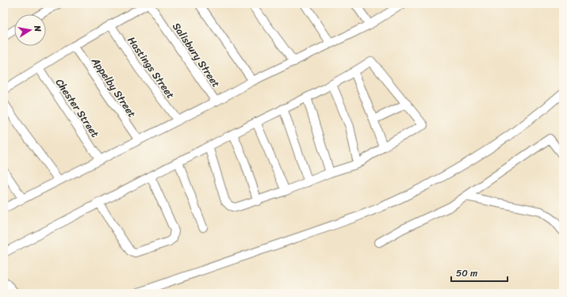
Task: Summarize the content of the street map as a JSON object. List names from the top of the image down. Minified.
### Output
{"streets":{"street":["Salisbury Street","Hastings Street","Appelby Street","Chester Street"]},"scale_bar":"50 m","north":"right"}
